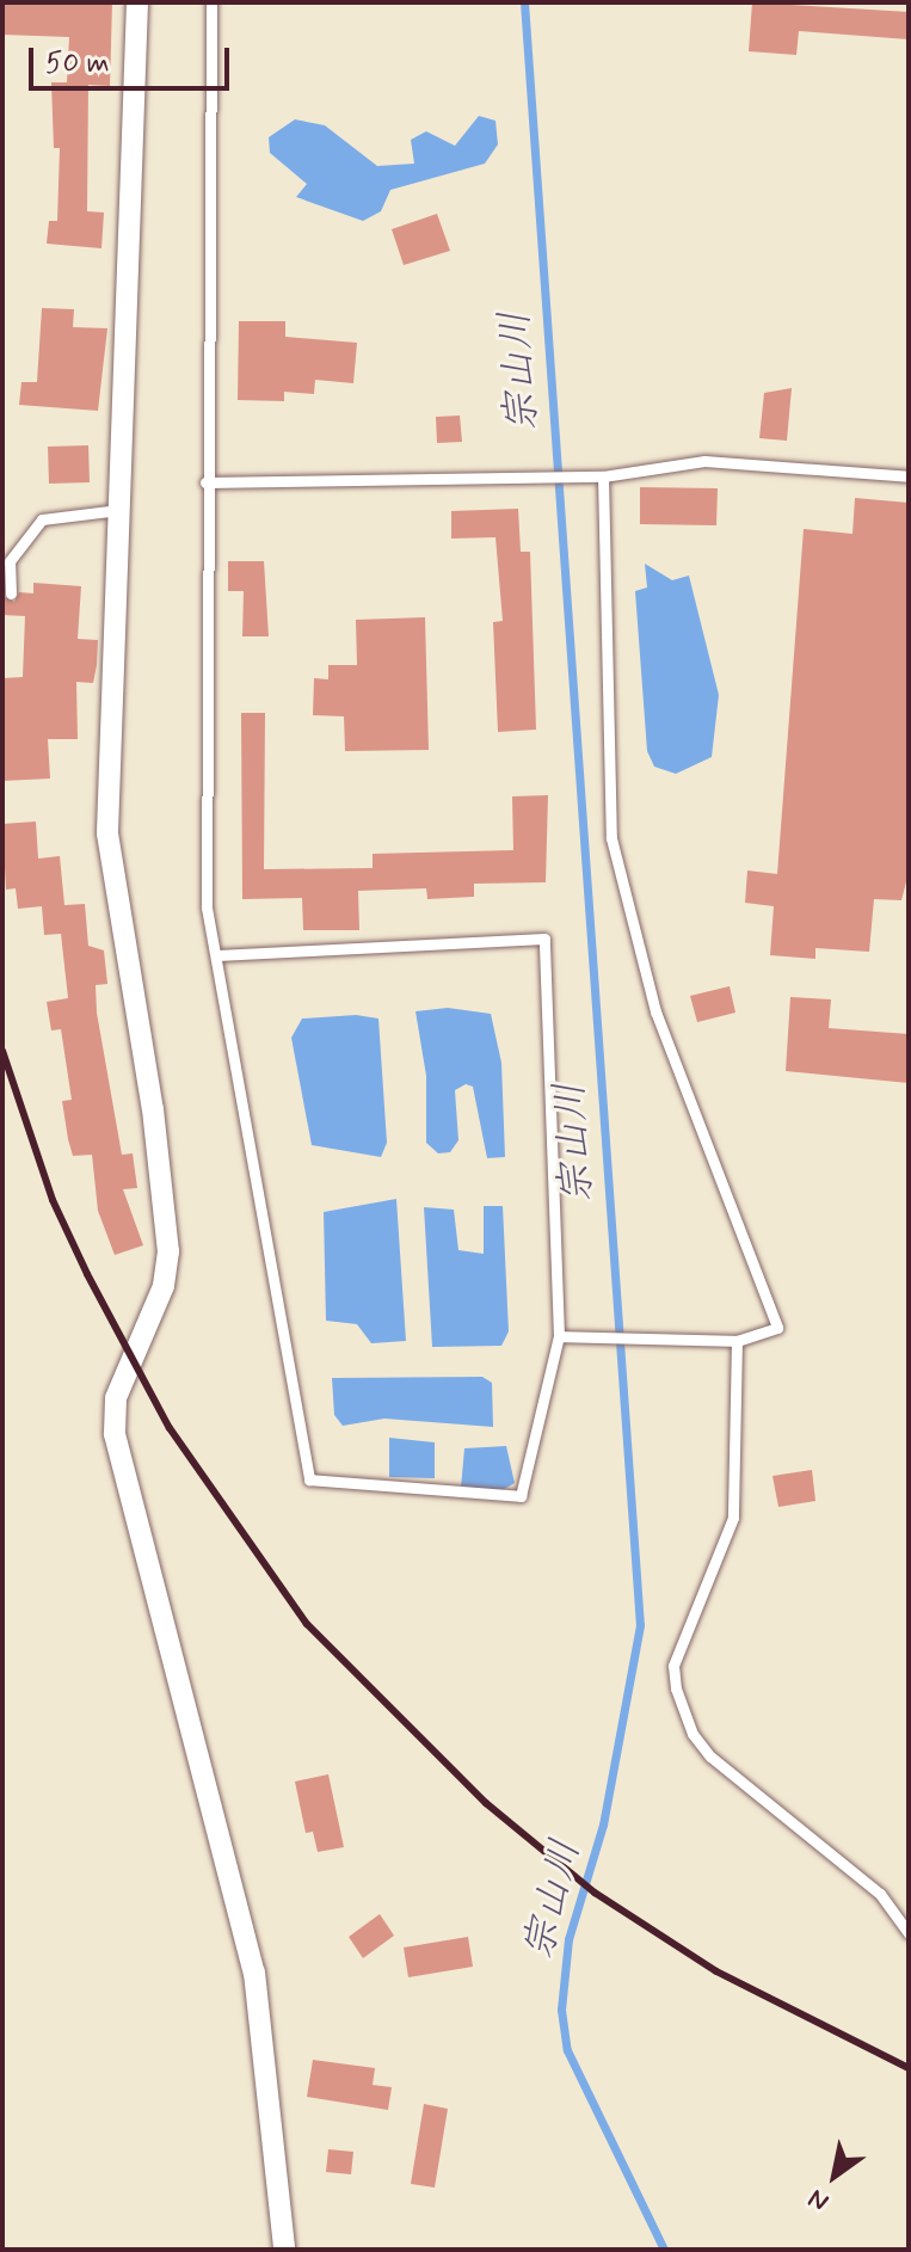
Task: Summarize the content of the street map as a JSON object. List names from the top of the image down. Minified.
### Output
{"water":["宗山川"],"scale_bar":"50 m","north":"bottom left"}
